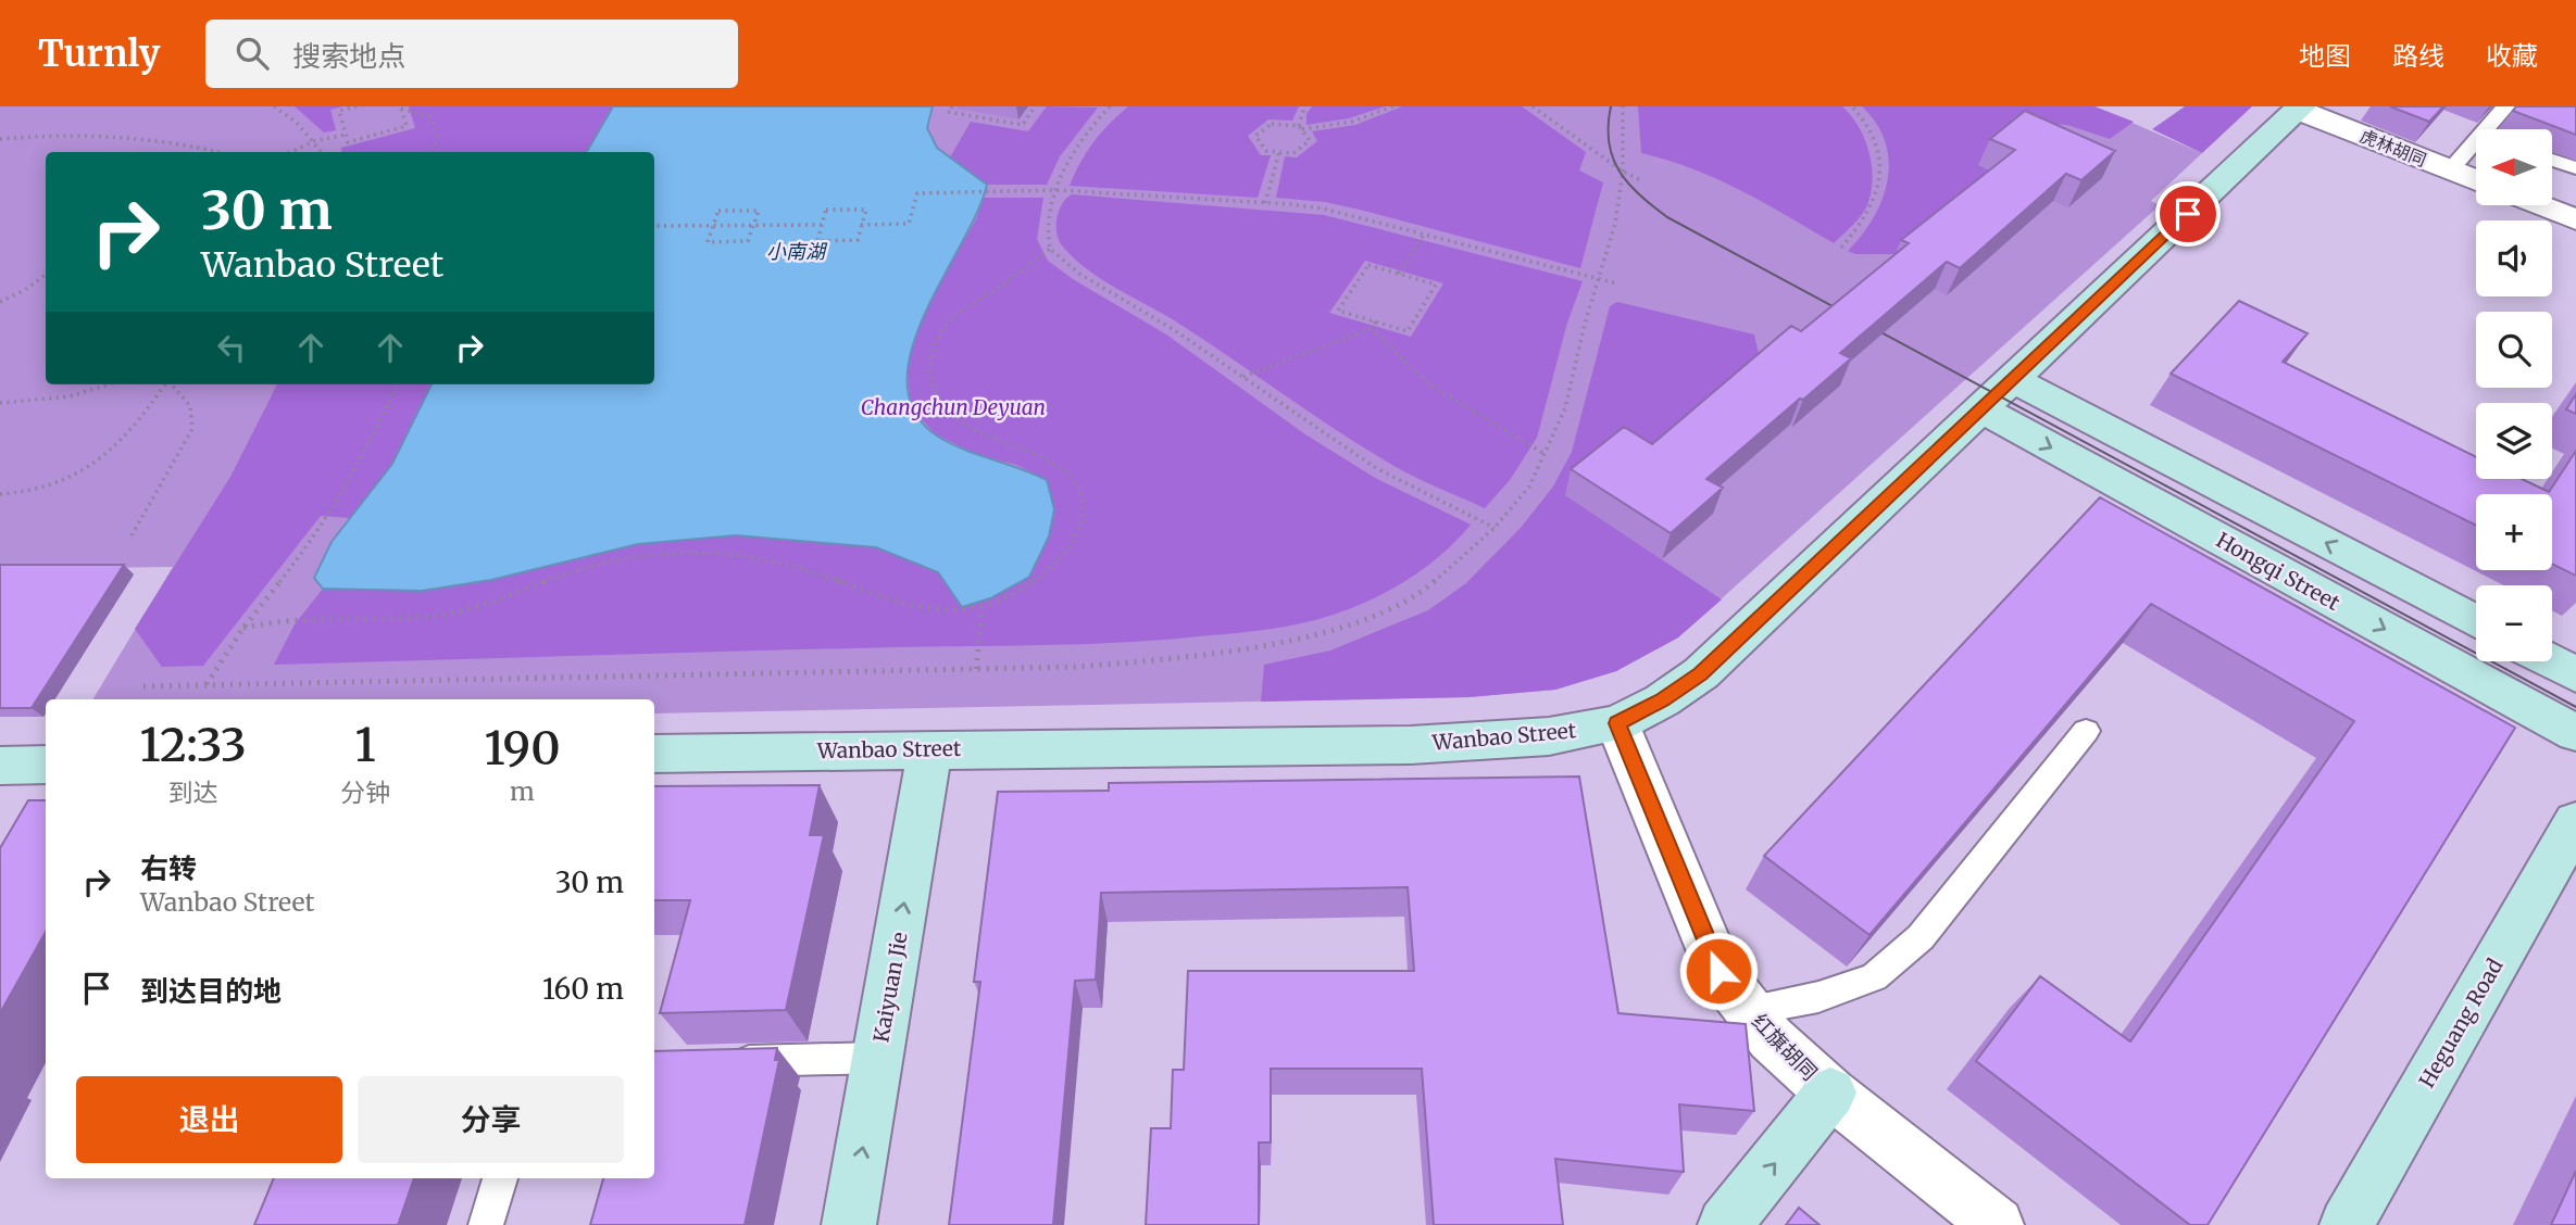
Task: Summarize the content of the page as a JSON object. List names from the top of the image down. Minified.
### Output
{"streets":{"street":["虎林胡同","Hongqi Street","Wanbao Street","Kaiyuan Jie","Heguang Road","红旗胡同"]},"crossings":[["虎林胡同","Wanbao Street"],["Hongqi Street","Wanbao Street"],["Wanbao Street","Kaiyuan Jie"],["Wanbao Street","红旗胡同"]],"one_way":["Kaiyuan Jie"],"water":["小南湖"],"parks":["Changchun Deyuan"],"north":"left","page":{"header":"Turnly","search":"搜索地点","nav":["地图","路线","收藏"],"map_buttons":["+","−"],"turn":["30 m","Wanbao Street"],"eta":["12:33","到达","1","分钟","190","m"],"list":[{"name":"右转","note":"Wanbao Street","value":"30 m"},{"name":"到达目的地","value":"160 m"}],"buttons":["退出","分享"]}}
